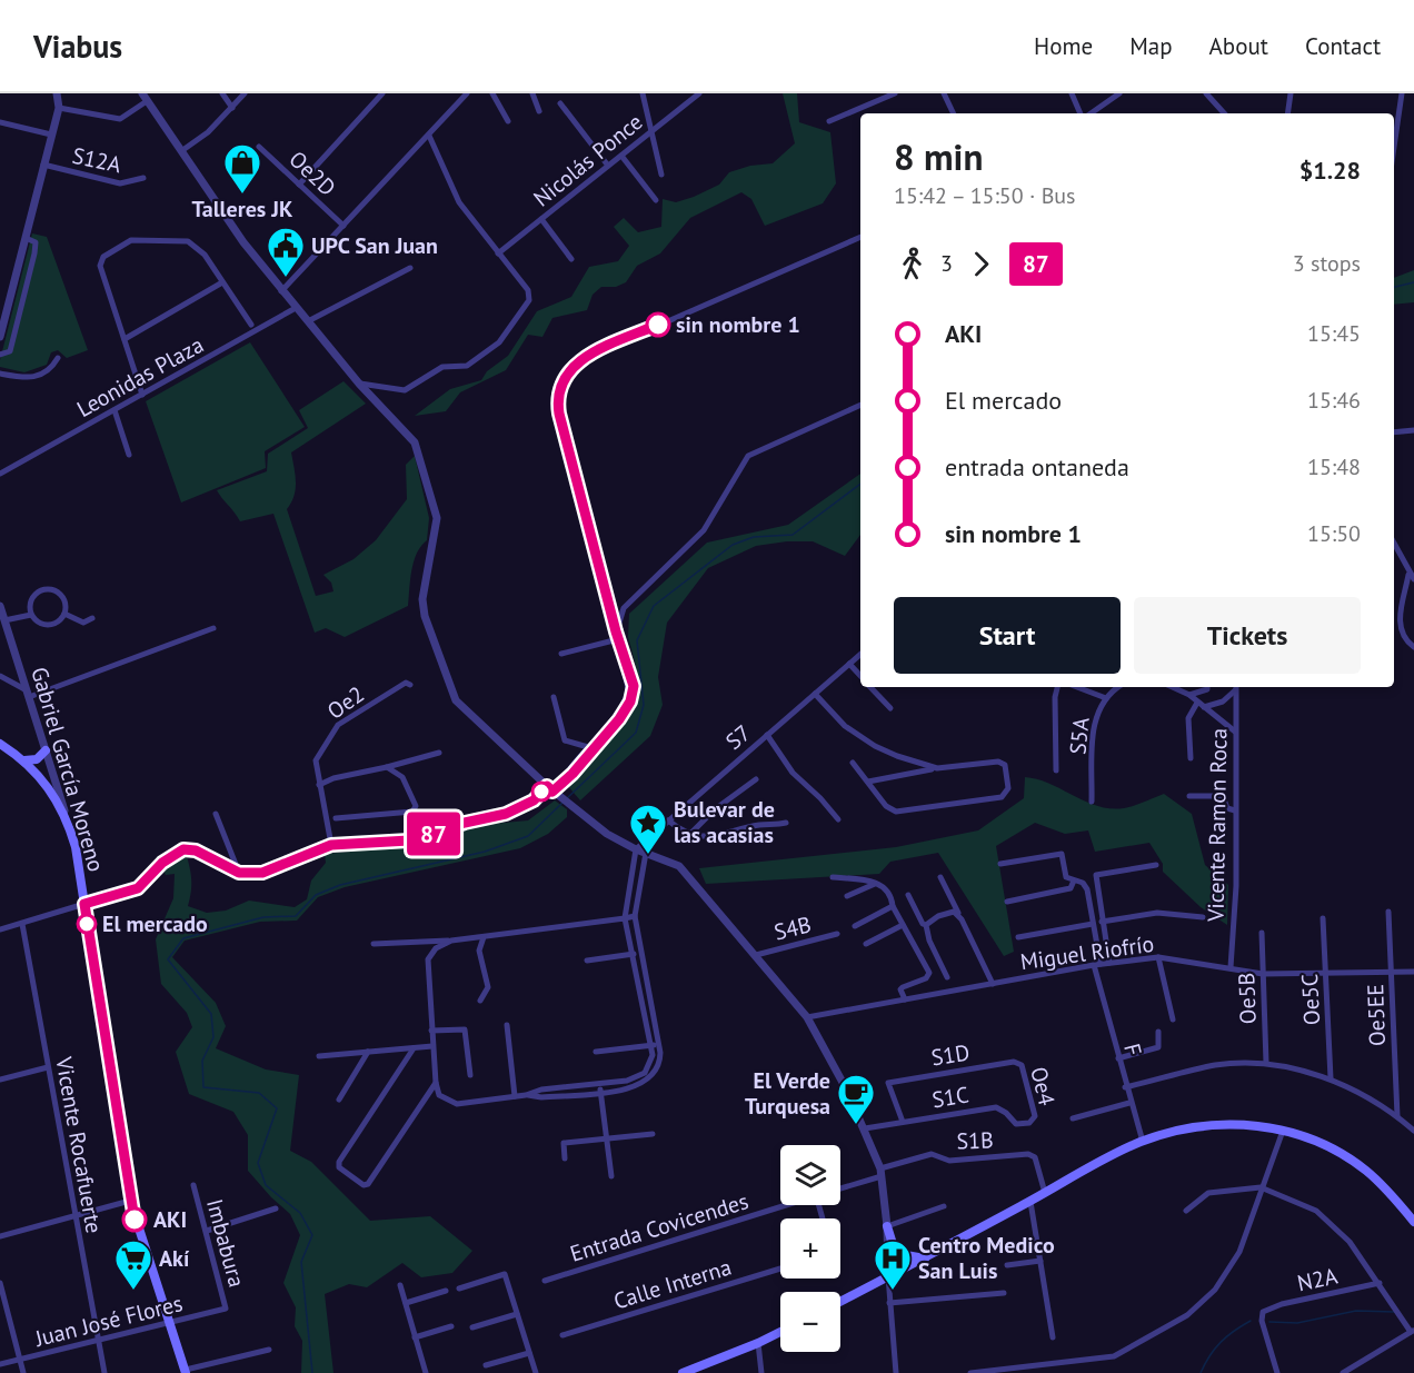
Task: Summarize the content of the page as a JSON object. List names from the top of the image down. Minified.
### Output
{"streets":{"main road":["Gabriel García Moreno"],"street":["S12A","Nicolás Ponce","Oe2D","Leonidas Plaza","Oe2","S5A","S7","Vicente Ramon Roca","S4B","Miguel Riofrío","Oe5B","Oe5C","Oe5EE","F","S1D","Oe4","S1C","S1B","Vicente Rocafuerte","Entrada Covicendes","Imbabura","N2A","Calle Interna","Juan José Flores"]},"crossings":[["Gabriel García Moreno","Juan José Flores"],["Vicente Ramon Roca","Miguel Riofrío"],["Miguel Riofrío","Oe5B"],["Miguel Riofrío","Oe5C"],["Miguel Riofrío","Oe5EE"],["Miguel Riofrío","F"],["S1D","Oe4"],["S1D","S1C"],["Oe4","S1C"],["Vicente Rocafuerte","Juan José Flores"],["Imbabura","Juan José Flores"]],"places":{"shop":["Talleres JK"],"public building":["UPC San Juan"],"other":["sin nombre 1","El mercado","AKI"],"place":["Bulevar de las acasias"],"cafe":["El Verde Turquesa"],"supermarket":["Akí"],"hospital":["Centro Medico San Luis"]},"lines":["bus line 87"],"page":{"header":"Viabus","nav":["Home","Map","About","Contact"],"on_map":"87","heading":["8 min","15:42 – 15:50 · Bus","$1.28"],"legs":["3","87","3 stops"],"list":[{"name":"AKI","value":"15:45"},{"name":"El mercado","value":"15:46"},{"name":"entrada ontaneda","value":"15:48"},{"name":"sin nombre 1","value":"15:50"}],"buttons":["Start","Tickets"],"map_buttons":["+","−"]}}
